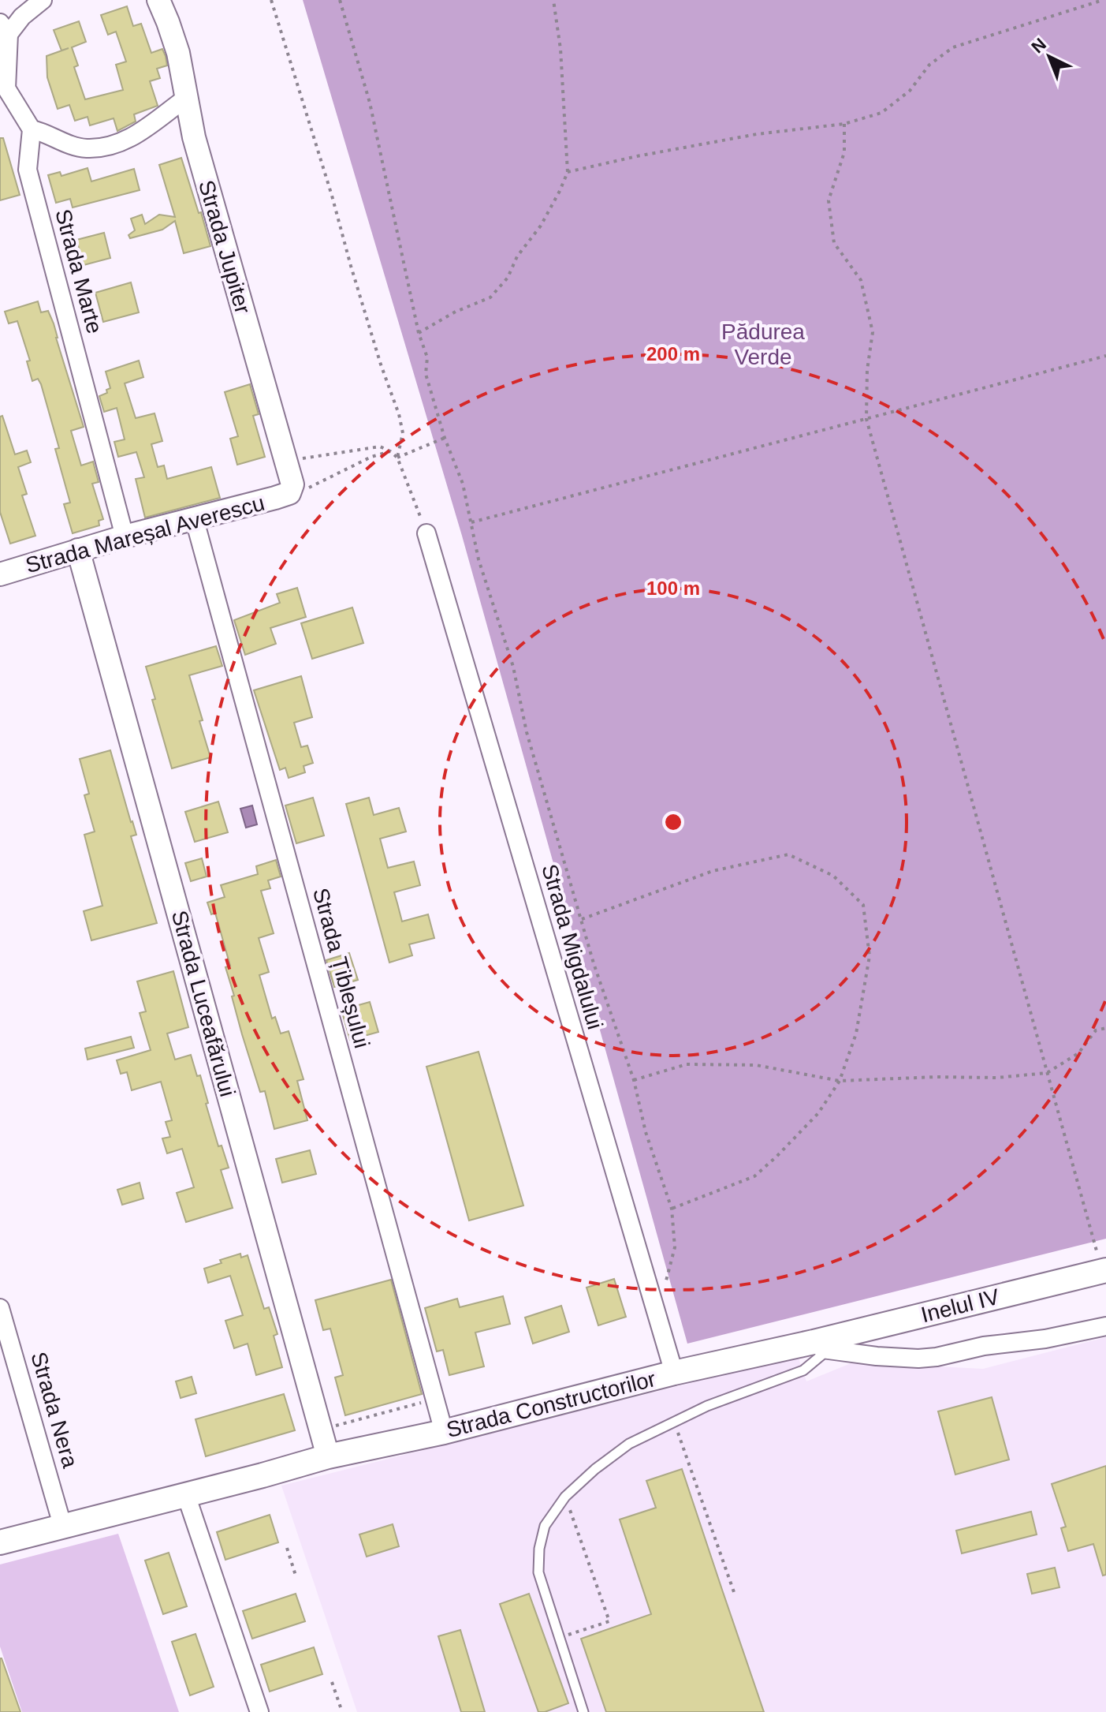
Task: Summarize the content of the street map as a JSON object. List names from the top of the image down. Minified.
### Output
{"streets":{"main road":["Inelul IV","Strada Constructorilor"],"street":["Strada Jupiter","Strada Marte","Strada Mareșal Averescu","Strada Migdalului","Strada Țibleșului","Strada Luceafărului","Strada Nera"]},"crossings":[["Strada Jupiter","Strada Mareșal Averescu"],["Strada Marte","Strada Mareșal Averescu"],["Strada Mareșal Averescu","Strada Țibleșului"],["Strada Mareșal Averescu","Strada Luceafărului"],["Strada Migdalului","Strada Constructorilor"],["Strada Țibleșului","Strada Constructorilor"],["Strada Luceafărului","Strada Constructorilor"],["Inelul IV","Strada Constructorilor"],["Strada Constructorilor","Strada Nera"]],"parks":["Pădurea Verde"],"north":"top left","rings":["200 m","100 m"]}
